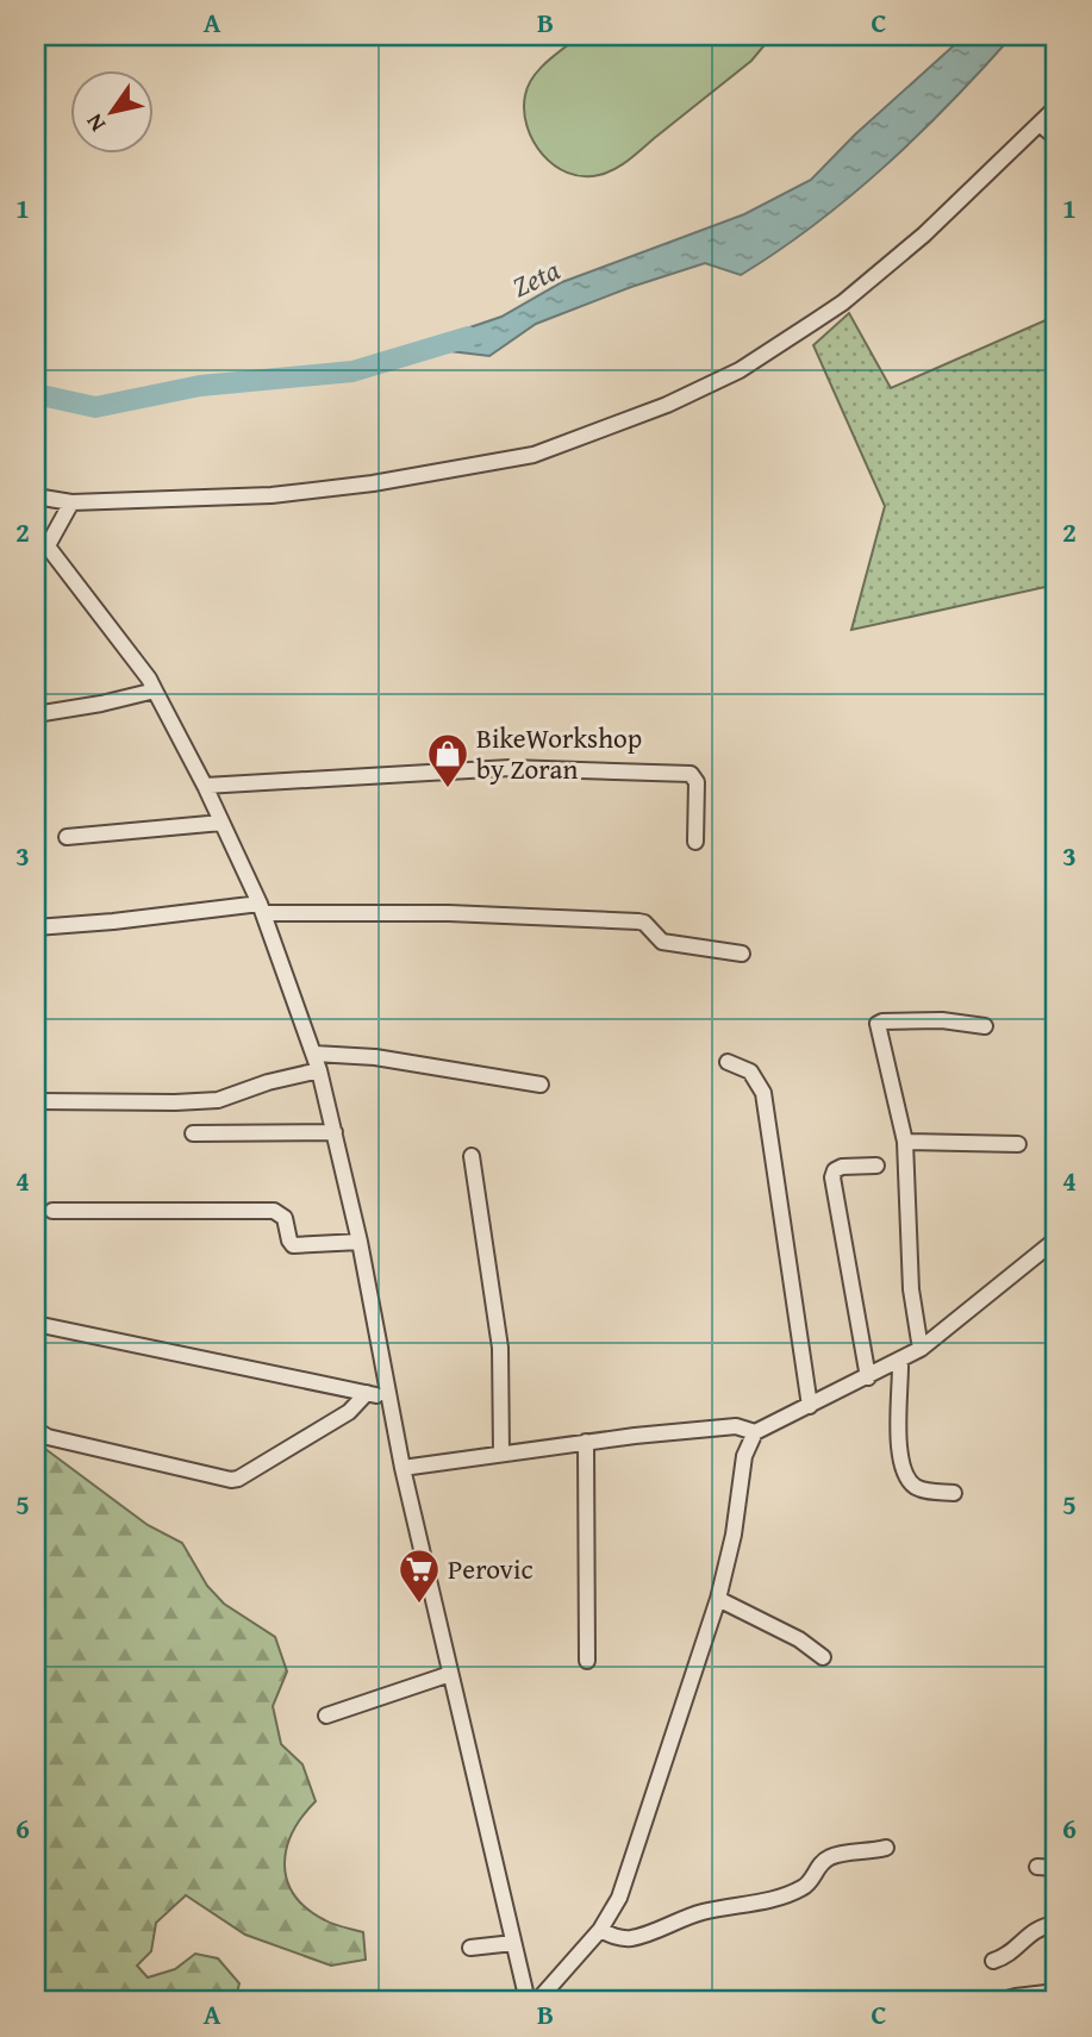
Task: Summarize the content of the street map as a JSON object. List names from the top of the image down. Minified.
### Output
{"water":["Zeta"],"places":{"shop":["BikeWorkshop by Zoran"],"supermarket":["Perovic"]},"north":"bottom left","grid":{"columns":["A","B","C"],"rows":["1","2","3","4","5","6"]}}
